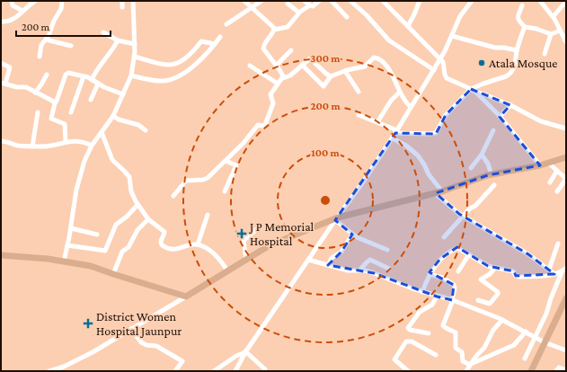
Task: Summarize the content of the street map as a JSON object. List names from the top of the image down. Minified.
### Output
{"places":{"other":["Atala Mosque"],"health":["J P Memorial Hospital","District Women Hospital Jaunpur"]},"scale_bar":"200 m","rings":["300 m","200 m","100 m"]}
